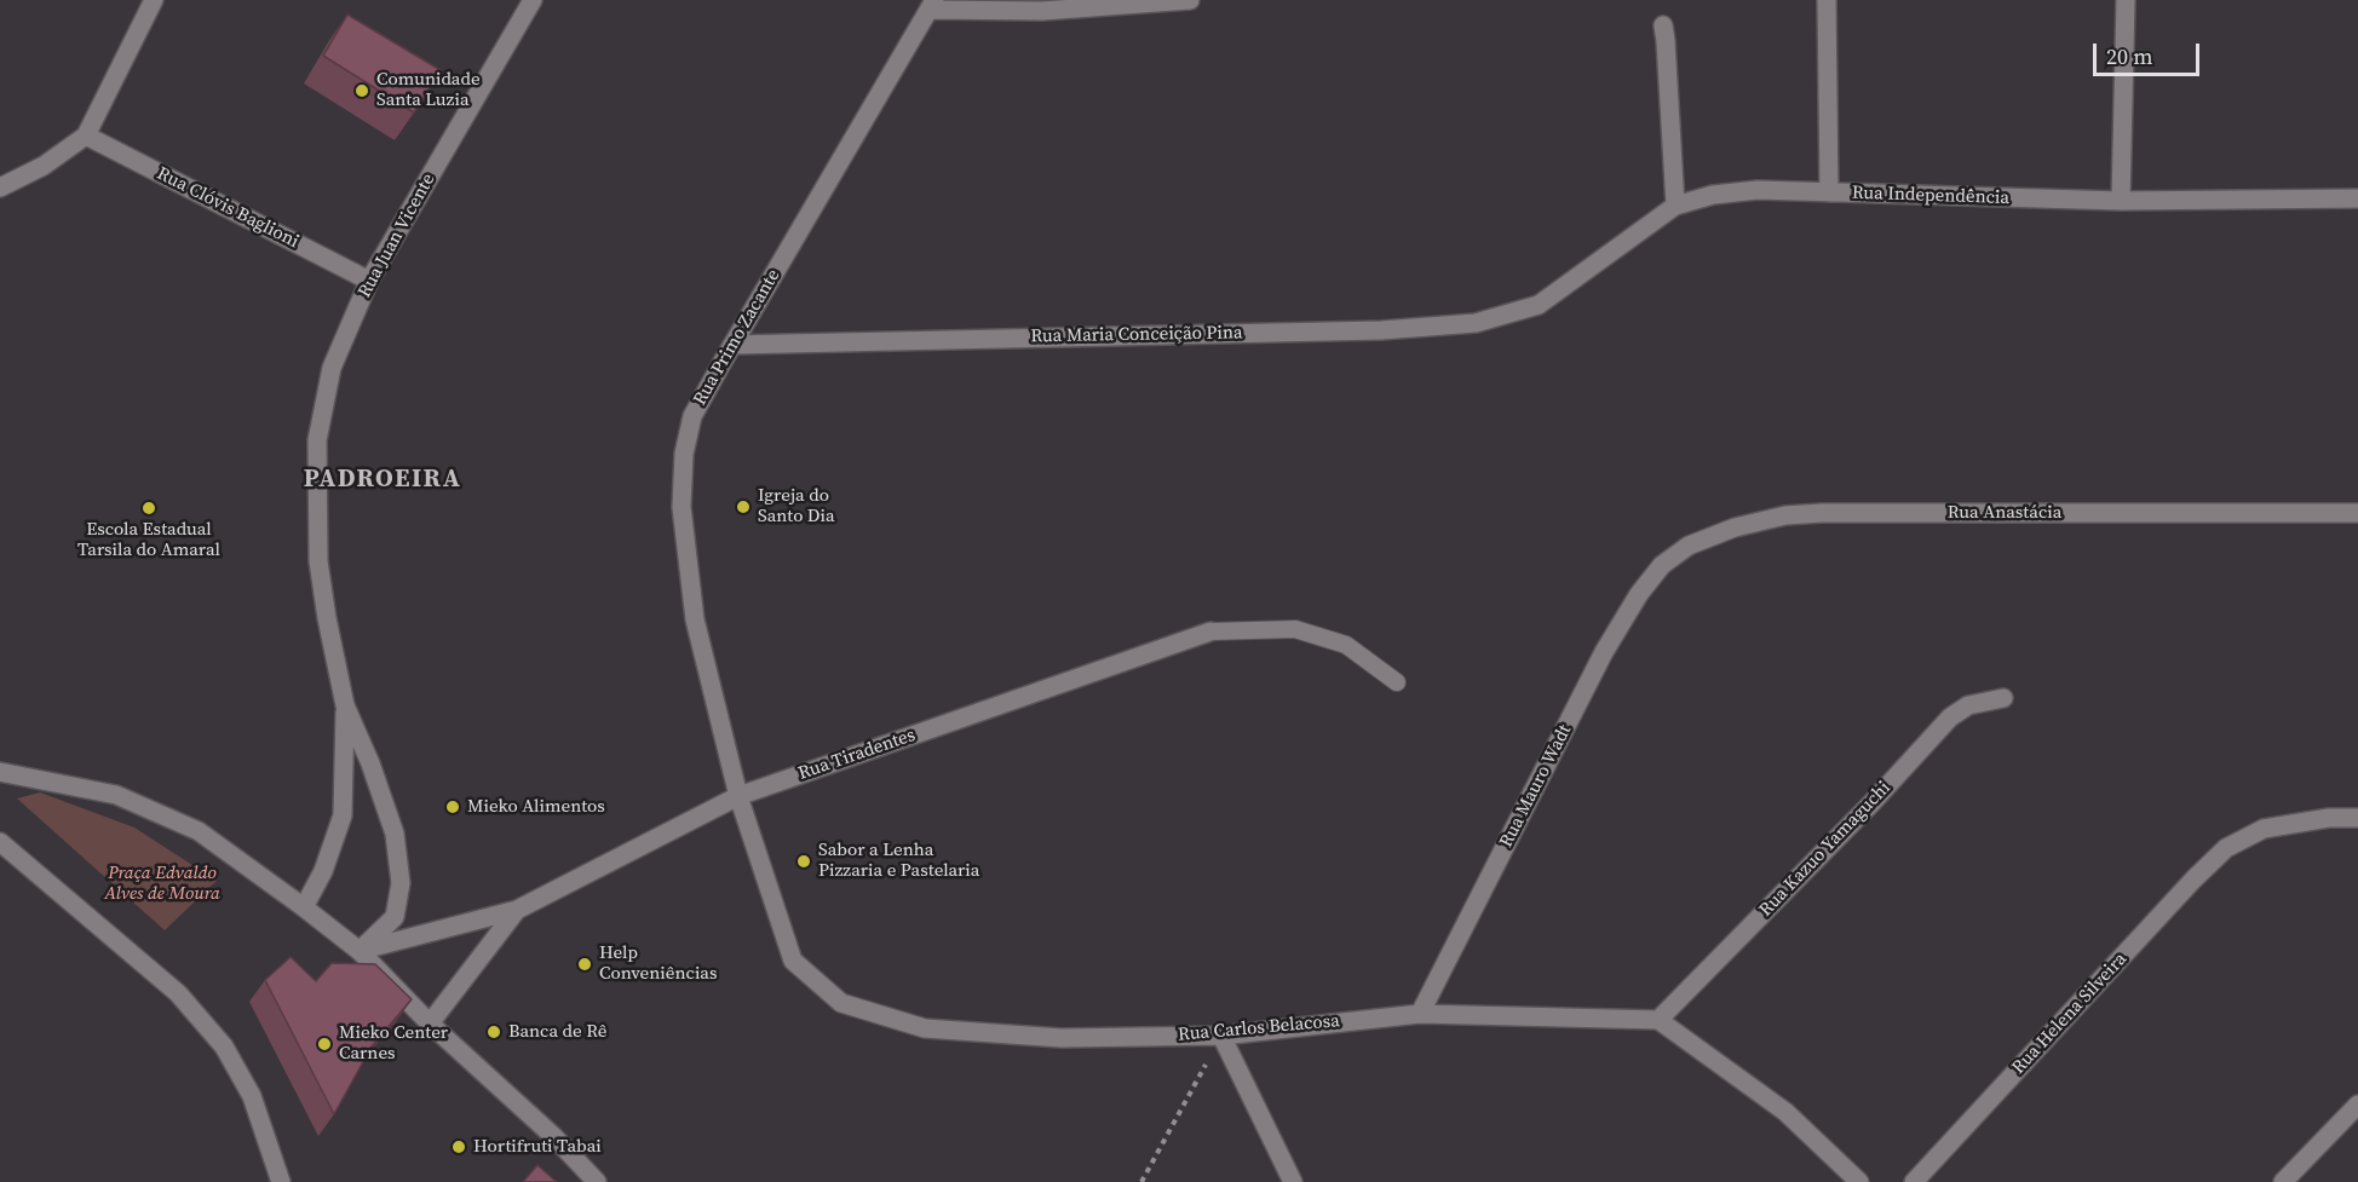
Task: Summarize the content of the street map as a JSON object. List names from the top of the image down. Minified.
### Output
{"streets":{"street":["Rua Independência","Rua Clóvis Baglioni","Rua Juan Vicente","Rua Maria Conceição Pina","Rua Primo Zacante","Rua Anastácia","Rua Tiradentes","Rua Mauro Wadt","Rua Kazuo Yamaguchi","Rua Helena Silveira","Rua Carlos Belacosa"]},"crossings":[["Rua Independência","Rua Maria Conceição Pina"],["Rua Clóvis Baglioni","Rua Juan Vicente"],["Rua Juan Vicente","Rua Tiradentes"],["Rua Maria Conceição Pina","Rua Primo Zacante"],["Rua Primo Zacante","Rua Tiradentes"],["Rua Primo Zacante","Rua Carlos Belacosa"],["Rua Anastácia","Rua Mauro Wadt"],["Rua Tiradentes","Rua Carlos Belacosa"],["Rua Mauro Wadt","Rua Carlos Belacosa"],["Rua Kazuo Yamaguchi","Rua Carlos Belacosa"]],"districts":["PADROEIRA"],"parks":["Praça Edvaldo Alves de Moura"],"places":["Comunidade Santa Luzia","Igreja do Santo Dia","Escola Estadual Tarsila do Amaral","Mieko Alimentos","Sabor a Lenha Pizzaria e Pastelaria","Help Conveniências","Banca de Rê","Mieko Center Carnes","Hortifruti Tabai"],"scale_bar":"20 m"}
